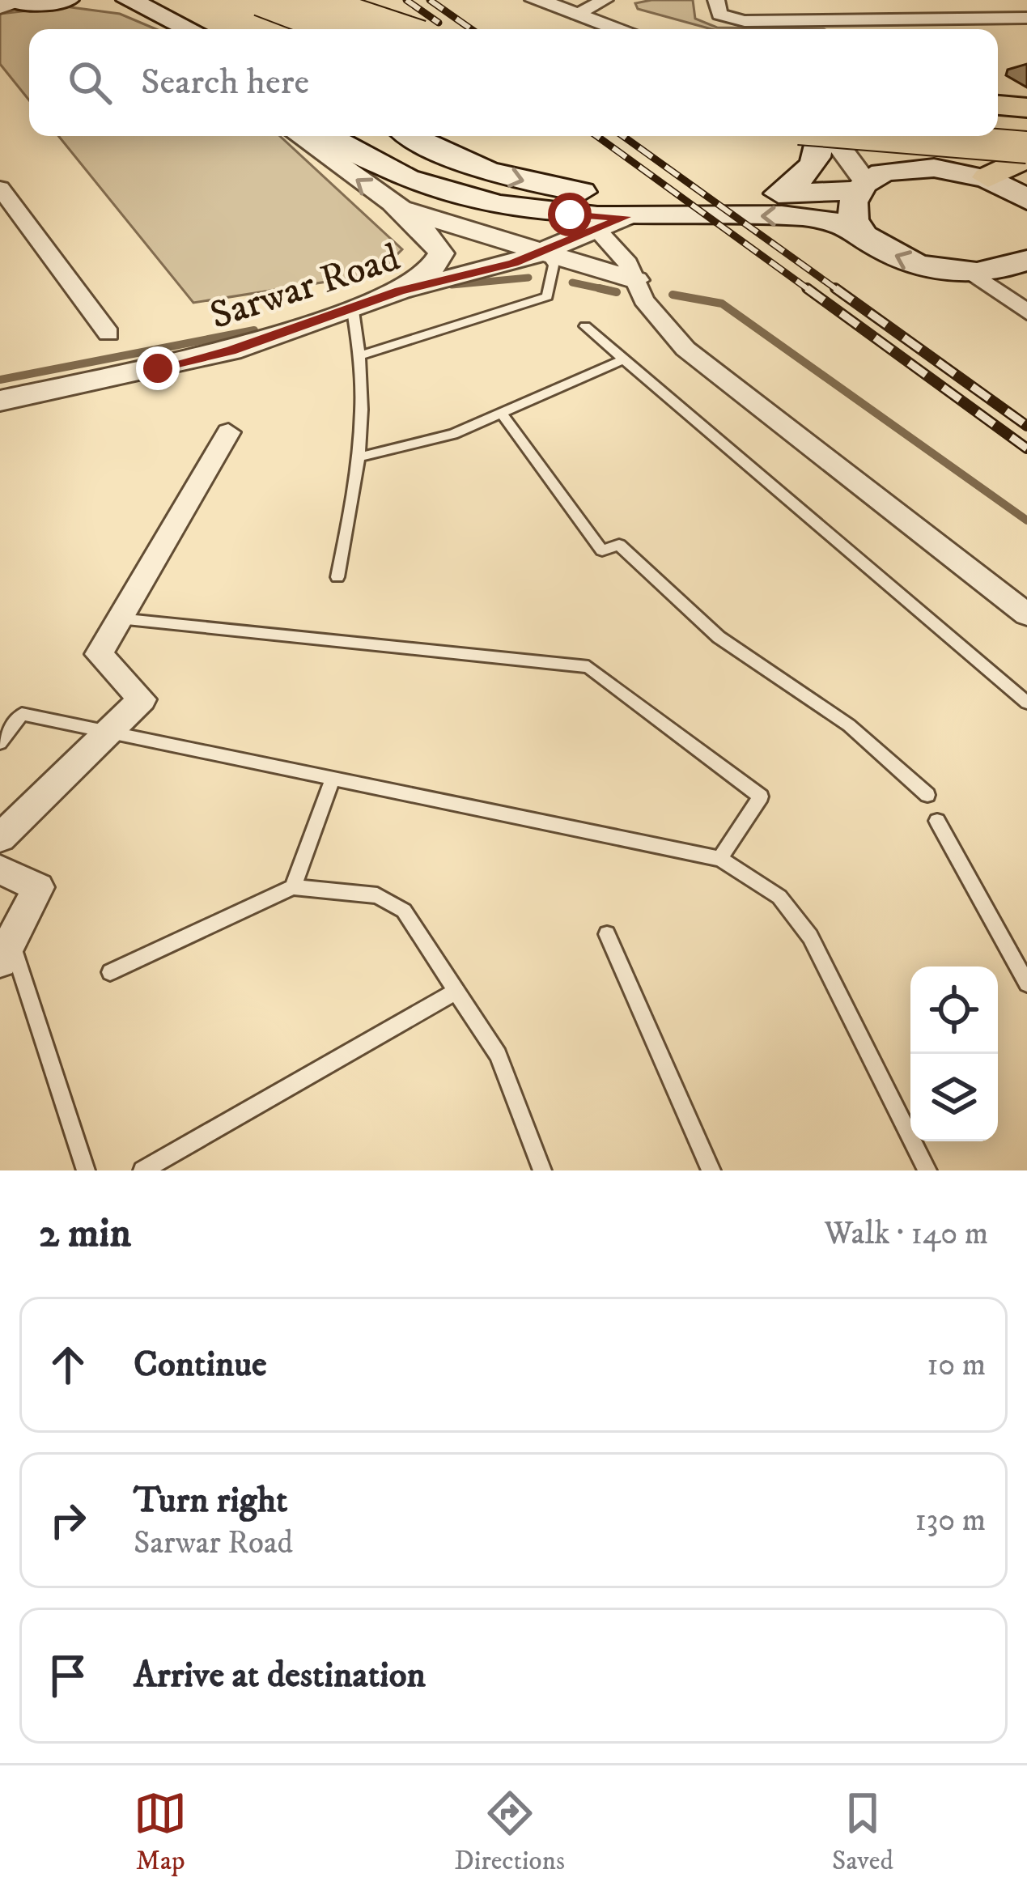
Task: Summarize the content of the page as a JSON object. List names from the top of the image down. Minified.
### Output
{"streets":{"street":["Sarwar Road"]},"page":{"search":"Search here","heading":["2 min","Walk · 140 m"],"list":[["Continue","10 m"],["Turn right","Sarwar Road","130 m"],"Arrive at destination"],"nav":["Map","Directions","Saved"]}}
